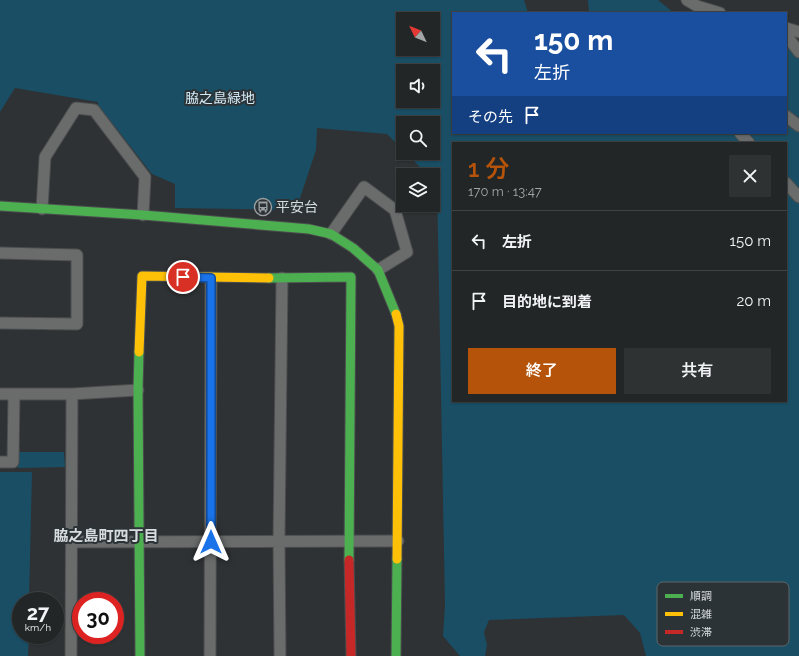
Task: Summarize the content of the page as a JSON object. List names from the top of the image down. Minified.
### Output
{"districts":["脇之島町四丁目"],"parks":["脇之島緑地"],"places":{"bus stop":["平安台"]},"legend":["順調","混雑","渋滞"],"north":"top left","page":{"turn":["150 m","左折"],"then":"その先","heading":["1 分","170 m · 13:47"],"list":[{"name":"左折","value":"150 m"},{"name":"目的地に到着","value":"20 m"}],"buttons":["終了","共有"],"speed":"27 km/h","limit":"30"}}
